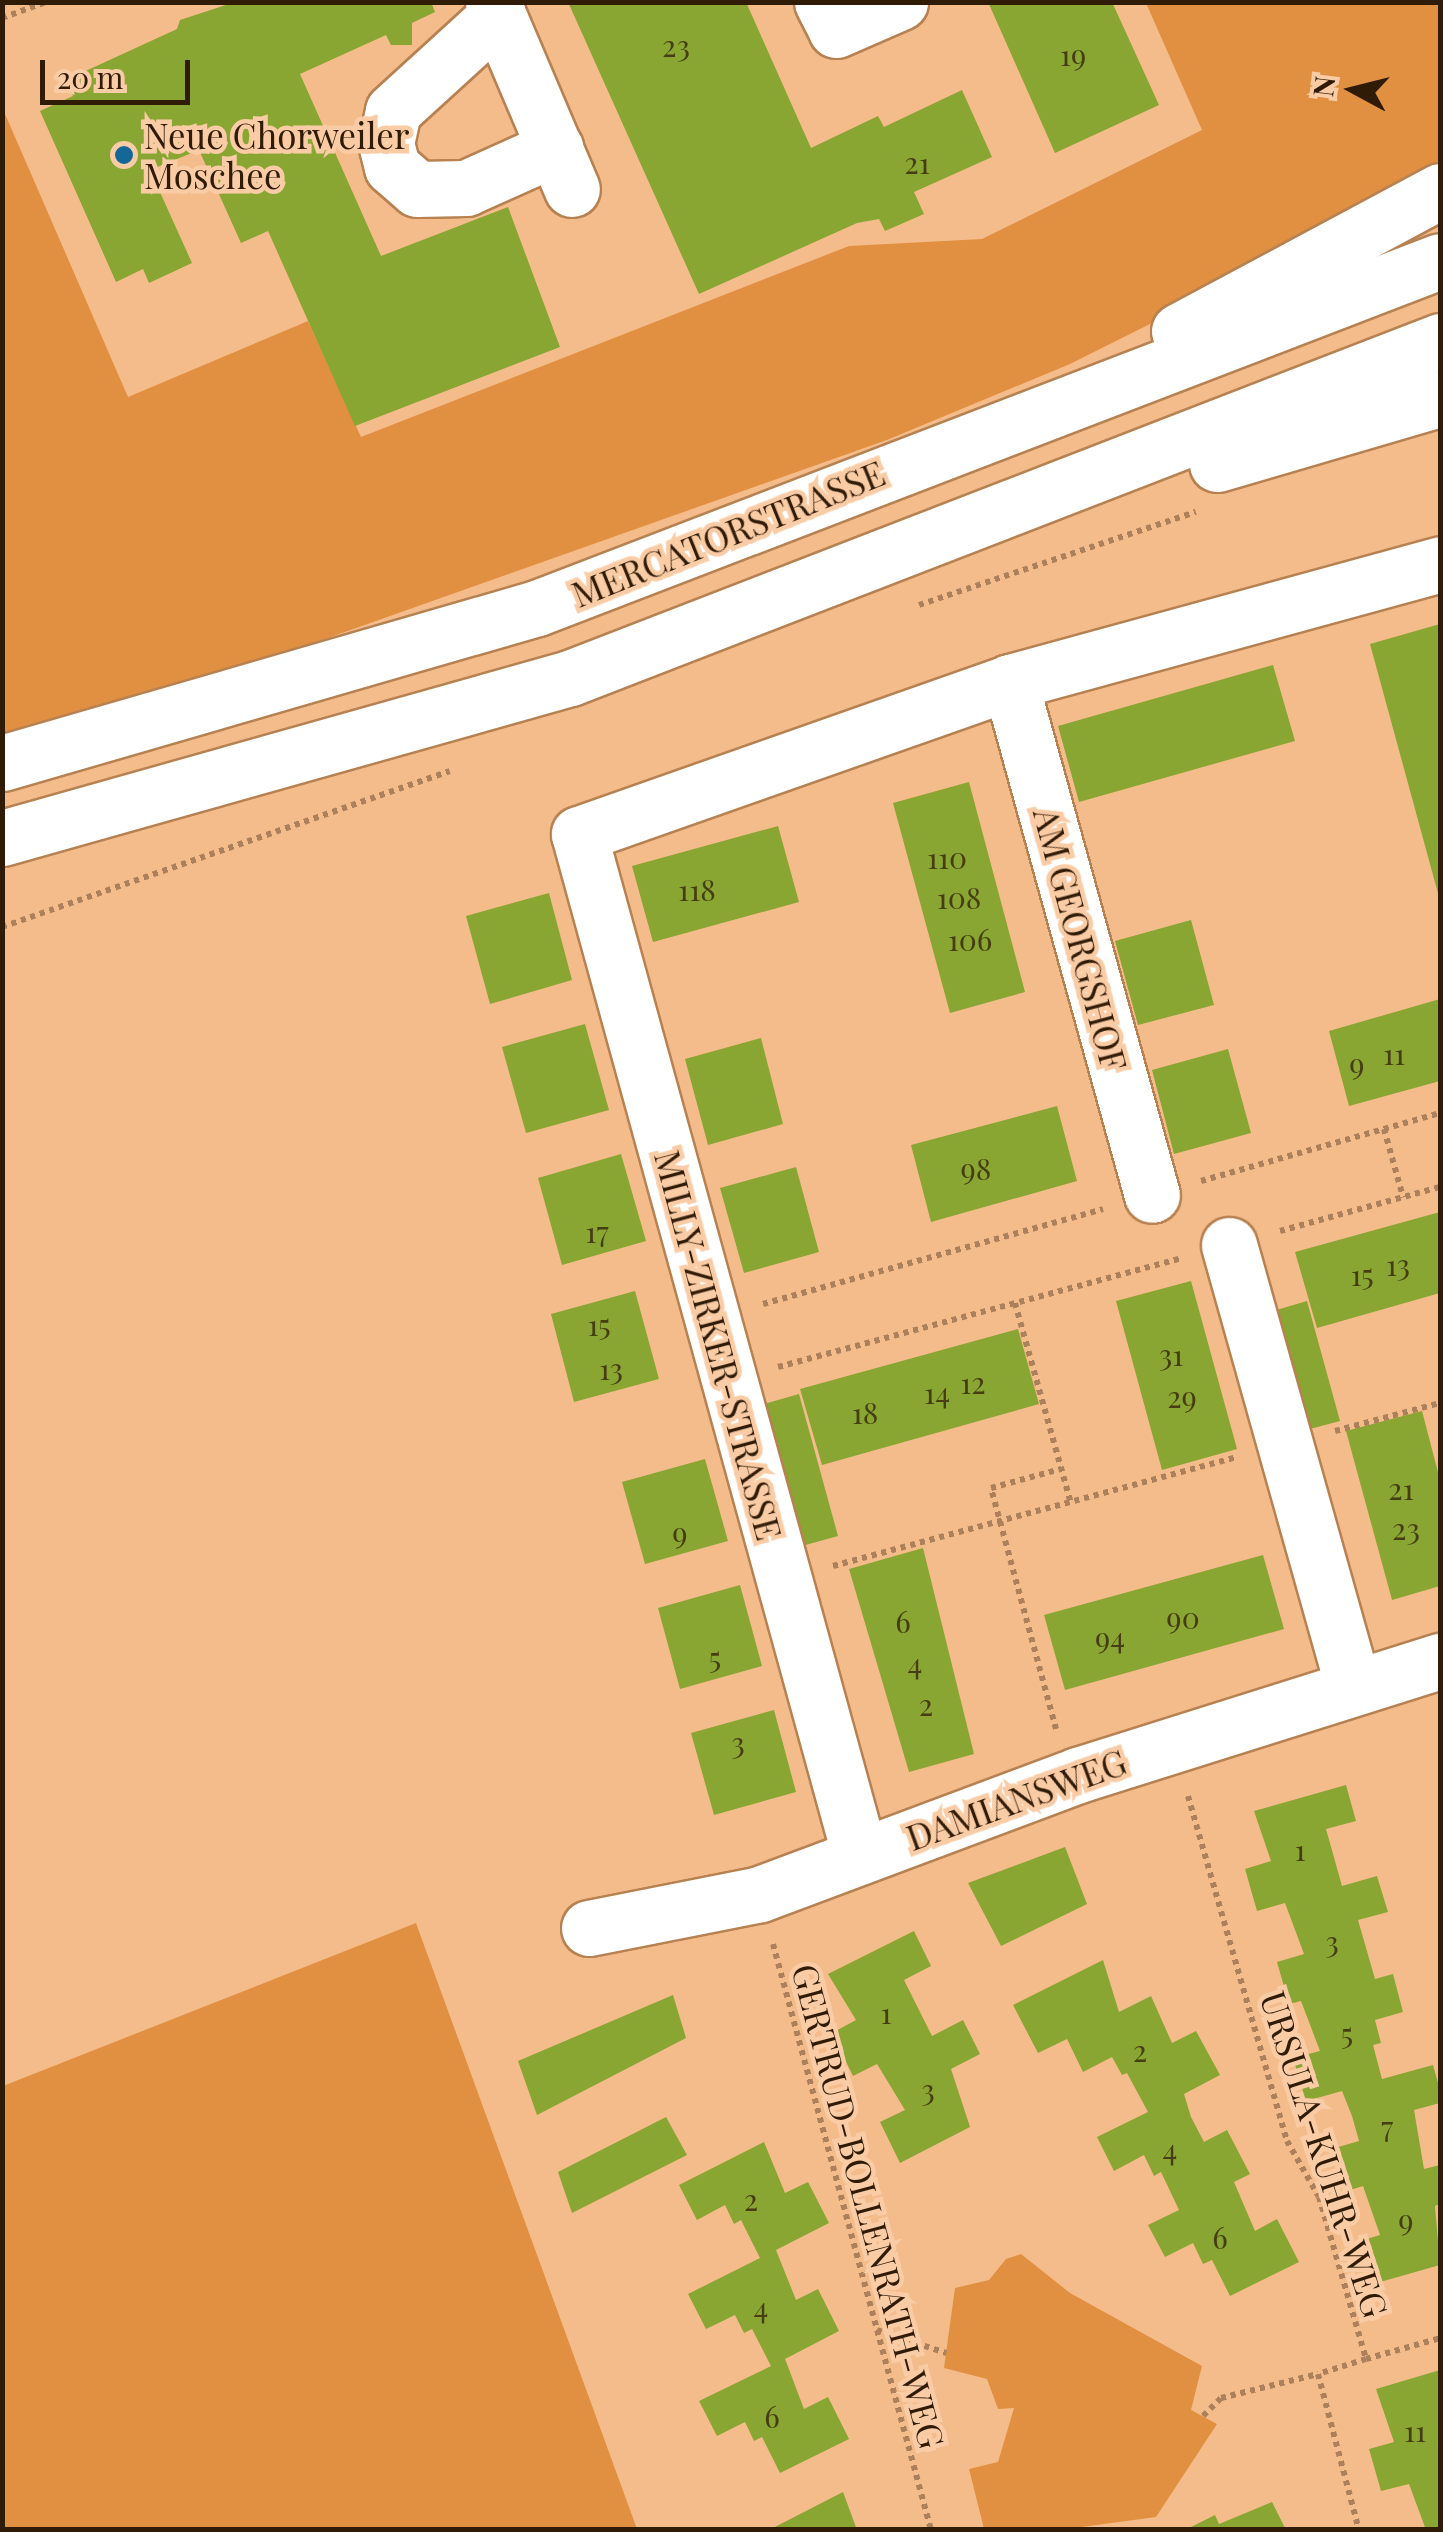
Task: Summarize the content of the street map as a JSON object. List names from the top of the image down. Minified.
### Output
{"streets":{"main road":["MERCATORSTRASSE","AM GEORGSHOF","MILLY-ZIRKER-STRASSE","DAMIANSWEG"],"path":["URSULA-KUHR-WEG","GERTRUD-BOLLENRATH-WEG"]},"crossings":[["AM GEORGSHOF","MILLY-ZIRKER-STRASSE"],["MILLY-ZIRKER-STRASSE","DAMIANSWEG"],["DAMIANSWEG","URSULA-KUHR-WEG"],["DAMIANSWEG","GERTRUD-BOLLENRATH-WEG"]],"places":["Neue Chorweiler Moschee"],"house_numbers":["23","19","21","110","118","108","106","11","9","98","17","13","15","15","31","13","12","14","29","18","21","23","9","90","6","94","5","4","2","3","1","3","1","5","2","3","7","4","2","9","6","4","6","11"],"scale_bar":"20 m","north":"left"}
